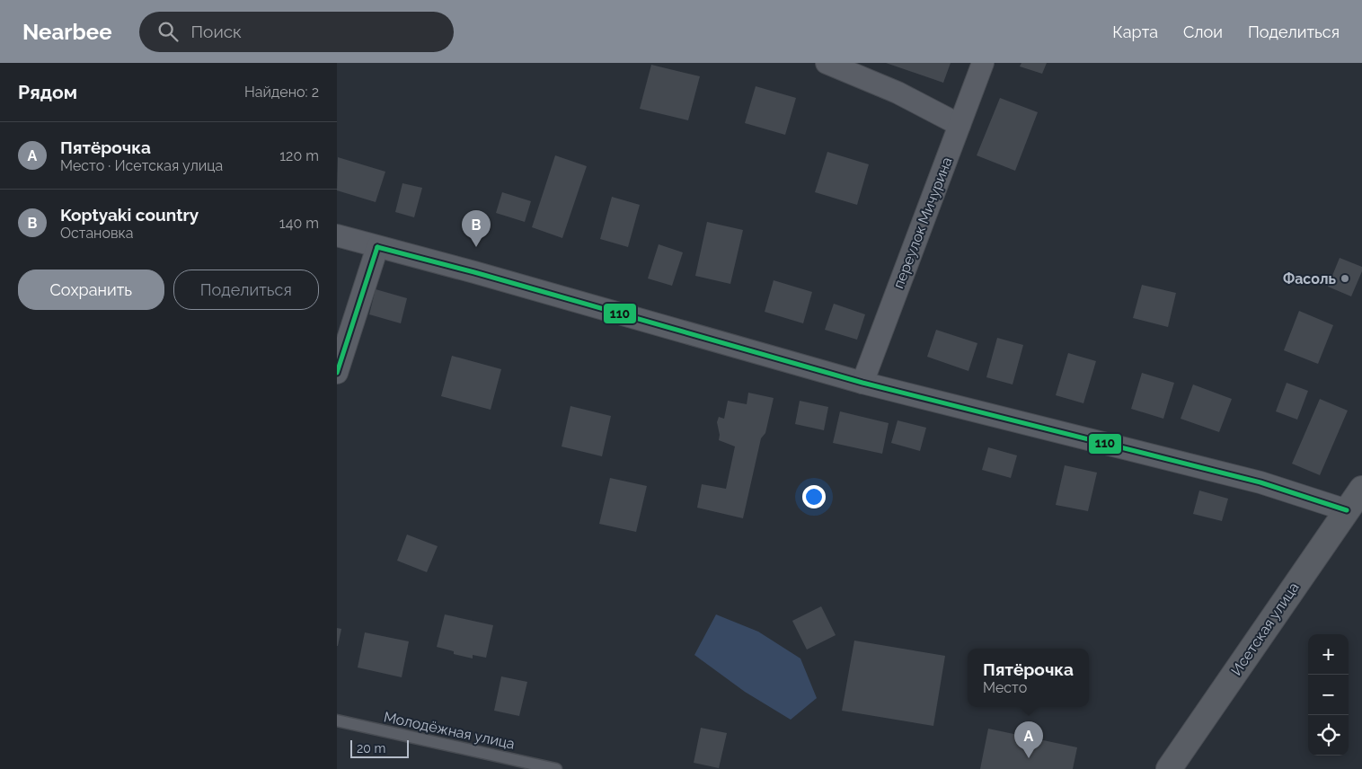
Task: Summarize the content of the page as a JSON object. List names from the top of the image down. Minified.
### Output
{"streets":{"main road":["Исетская улица"],"street":["переулок Мичурина"],"lane":["Молодёжная улица"]},"places":["Фасоль"],"lines":["transit line 110"],"scale_bar":"20 m","page":{"header":"Nearbee","search":"Поиск","nav":["Карта","Слои","Поделиться"],"heading":["Рядом","Найдено: 2"],"list":[{"mark":"A","name":"Пятёрочка","note":"Место · Исетская улица","value":"120 m"},{"mark":"B","name":"Koptyaki country","note":"Остановка","value":"140 m"}],"pins":["B","A"],"buttons":["Сохранить","Поделиться"],"map_buttons":["+","−"],"popup":["Пятёрочка","Место"],"scale":"20 m"}}
